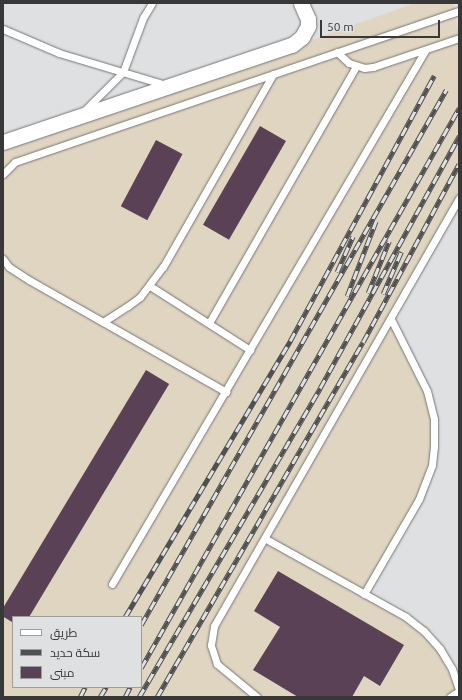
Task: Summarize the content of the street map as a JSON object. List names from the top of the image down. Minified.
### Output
{"legend":["طريق","سكة حديد","مبنى"],"scale_bar":"50 m"}
